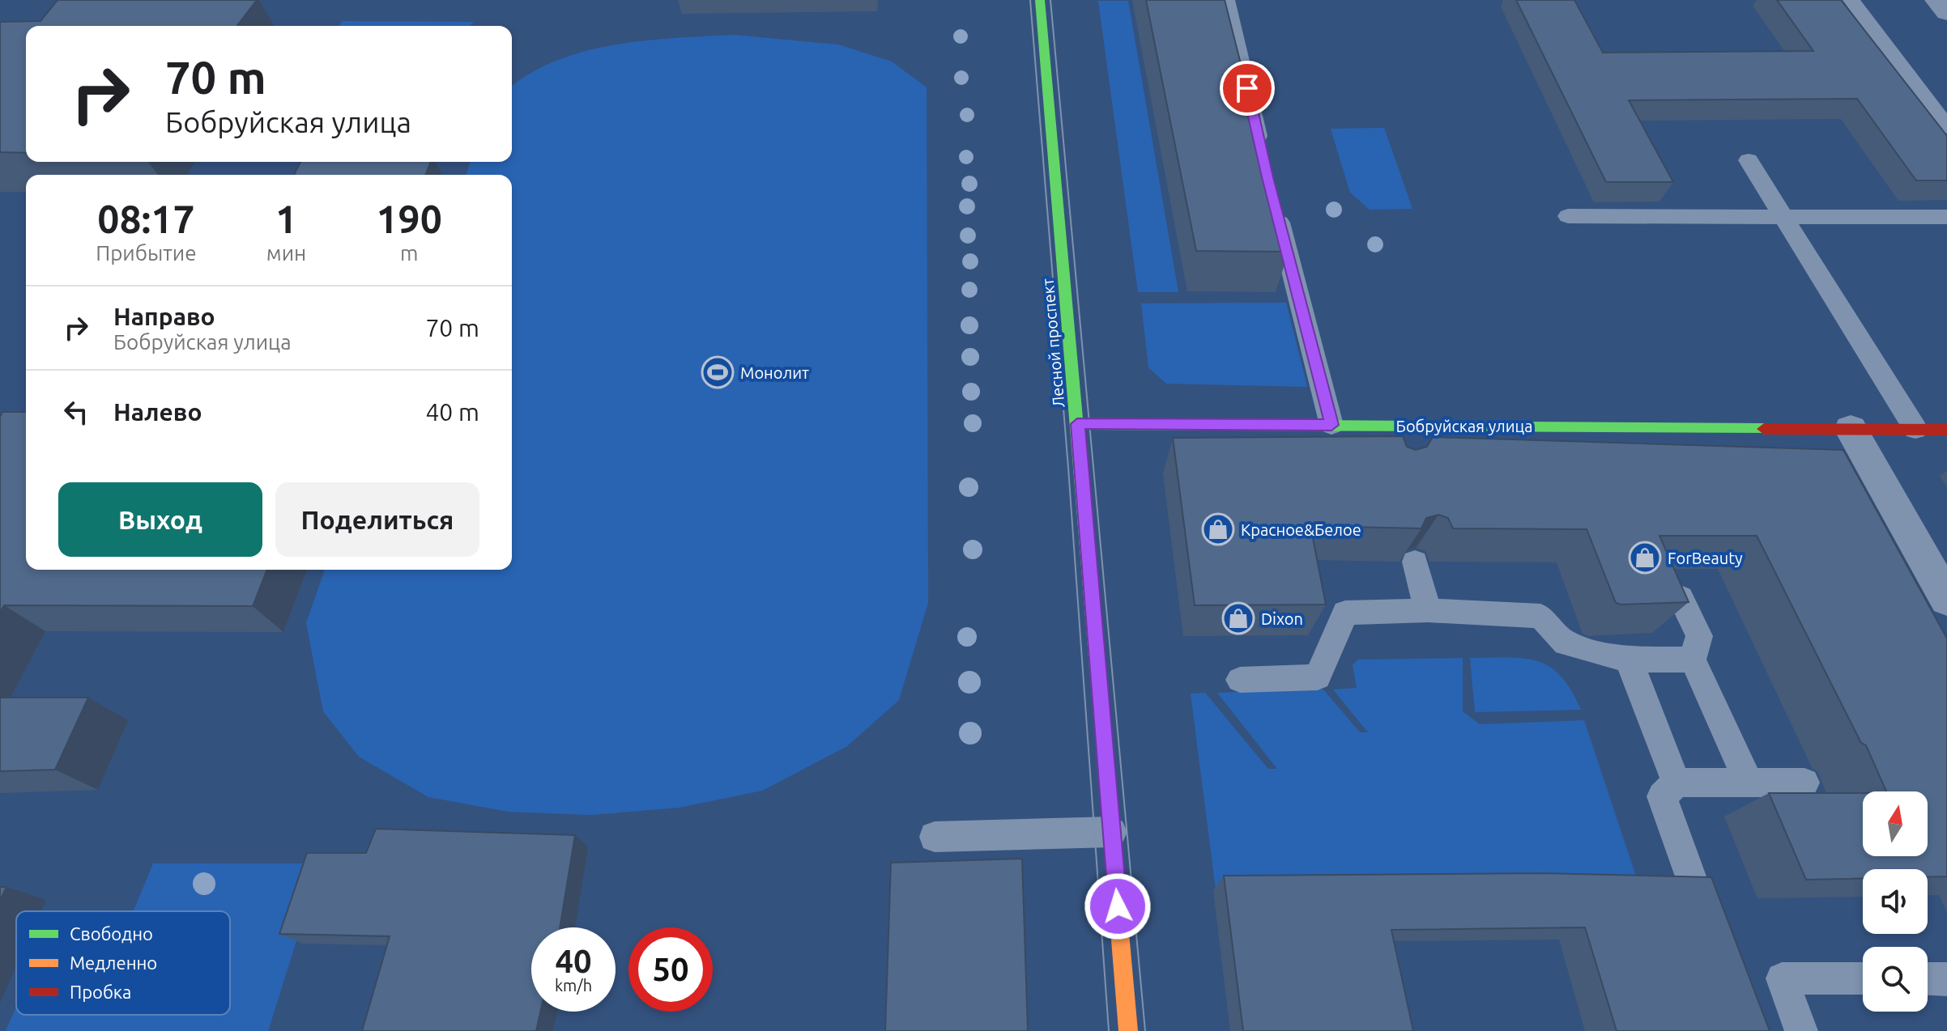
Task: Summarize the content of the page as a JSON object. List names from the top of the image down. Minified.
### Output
{"streets":{"main road":["Лесной проспект","Бобруйская улица"]},"crossings":[["Лесной проспект","Бобруйская улица"]],"places":{"sports":["Монолит"],"shop":["Красное&Белое","ForBeauty","Dixon"]},"legend":["Свободно","Медленно","Пробка"],"north":"top","page":{"turn":["70 m","Бобруйская улица"],"eta":["08:17","Прибытие","1","мин","190","m"],"list":[{"name":"Направо","note":"Бобруйская улица","value":"70 m"},{"name":"Налево","value":"40 m"}],"buttons":["Выход","Поделиться"],"speed":"40 km/h","limit":"50"}}
